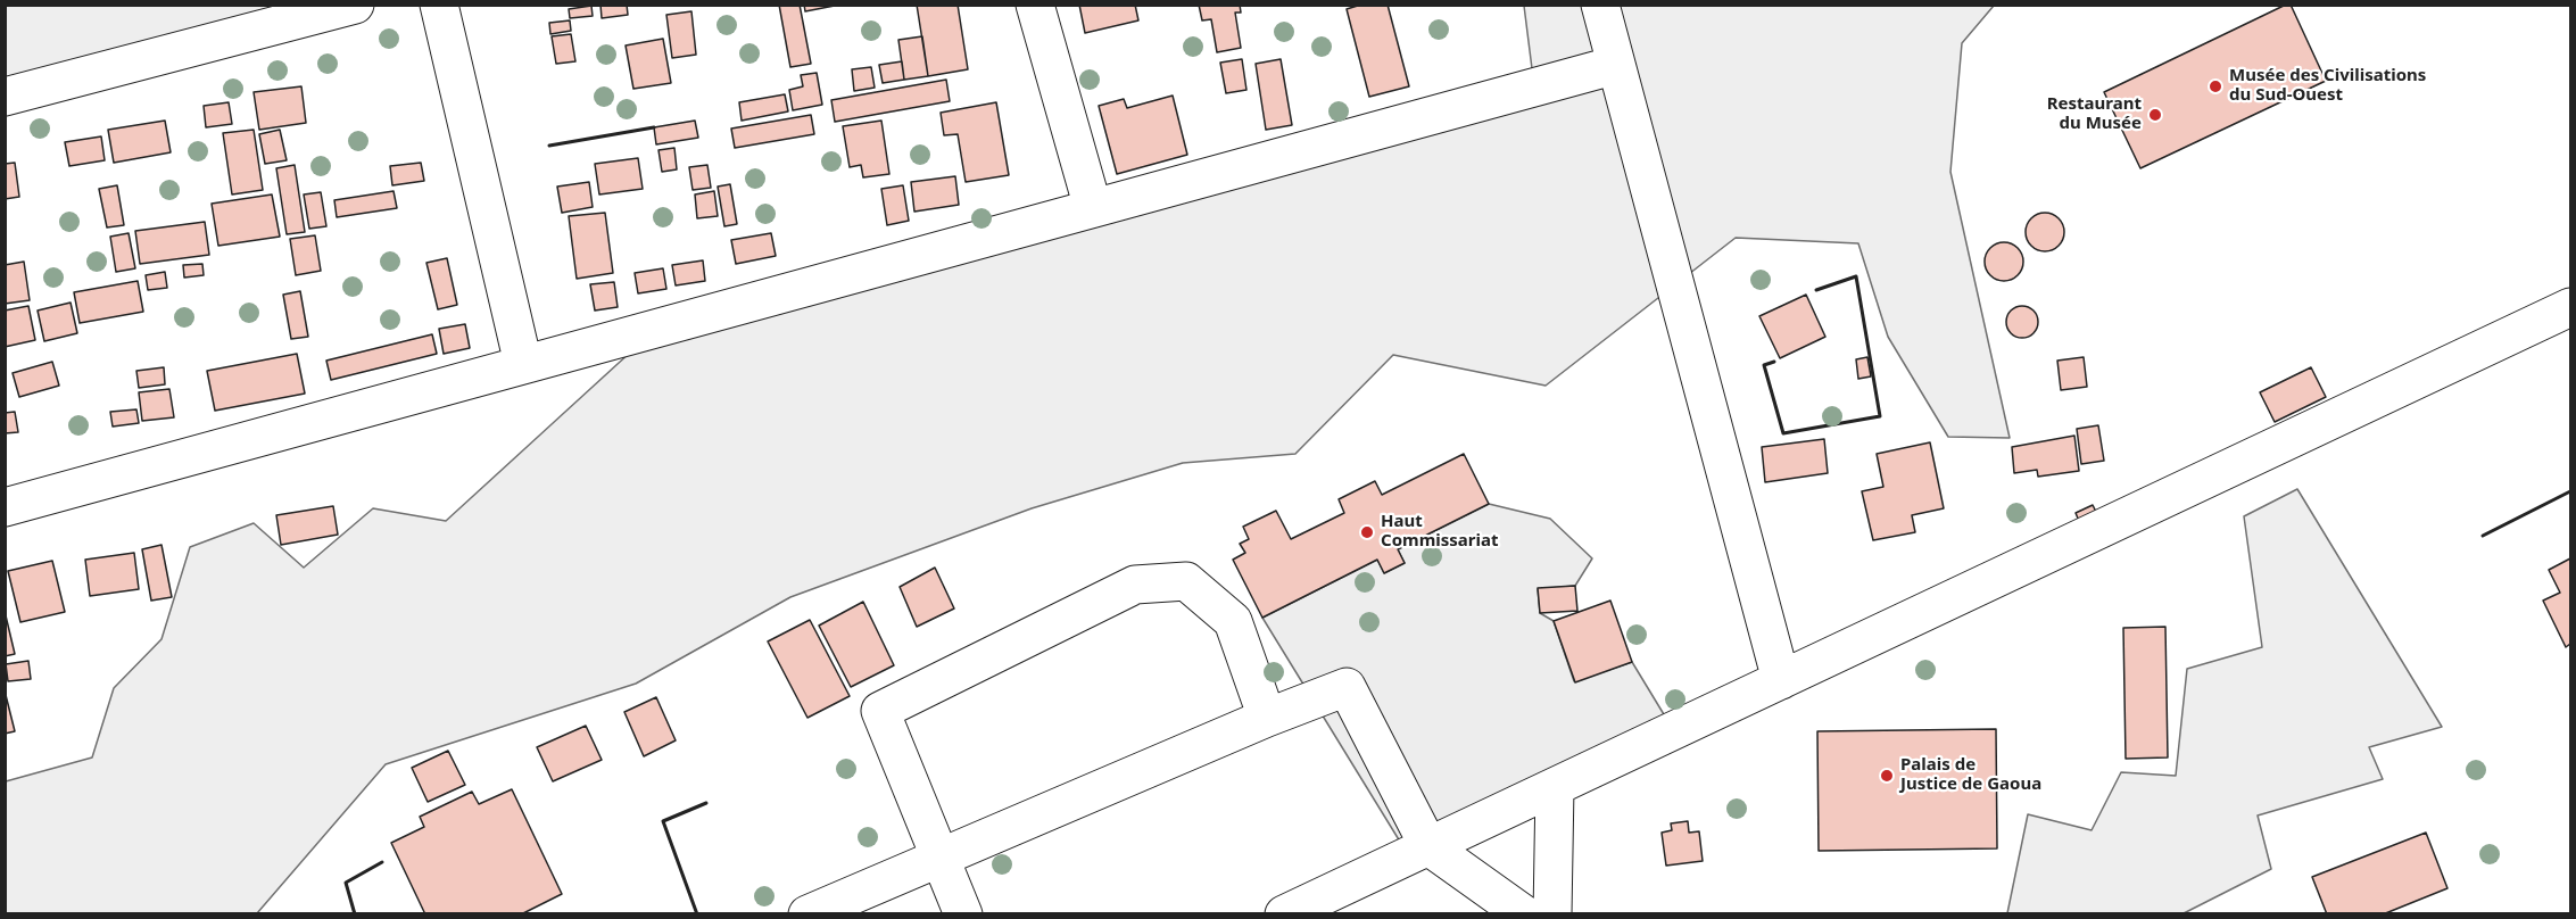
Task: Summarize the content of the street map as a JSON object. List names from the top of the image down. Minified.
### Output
{"places":["Musée des Civilisations du Sud-Ouest","Restaurant du Musée","Haut Commissariat","Palais de Justice de Gaoua"]}
